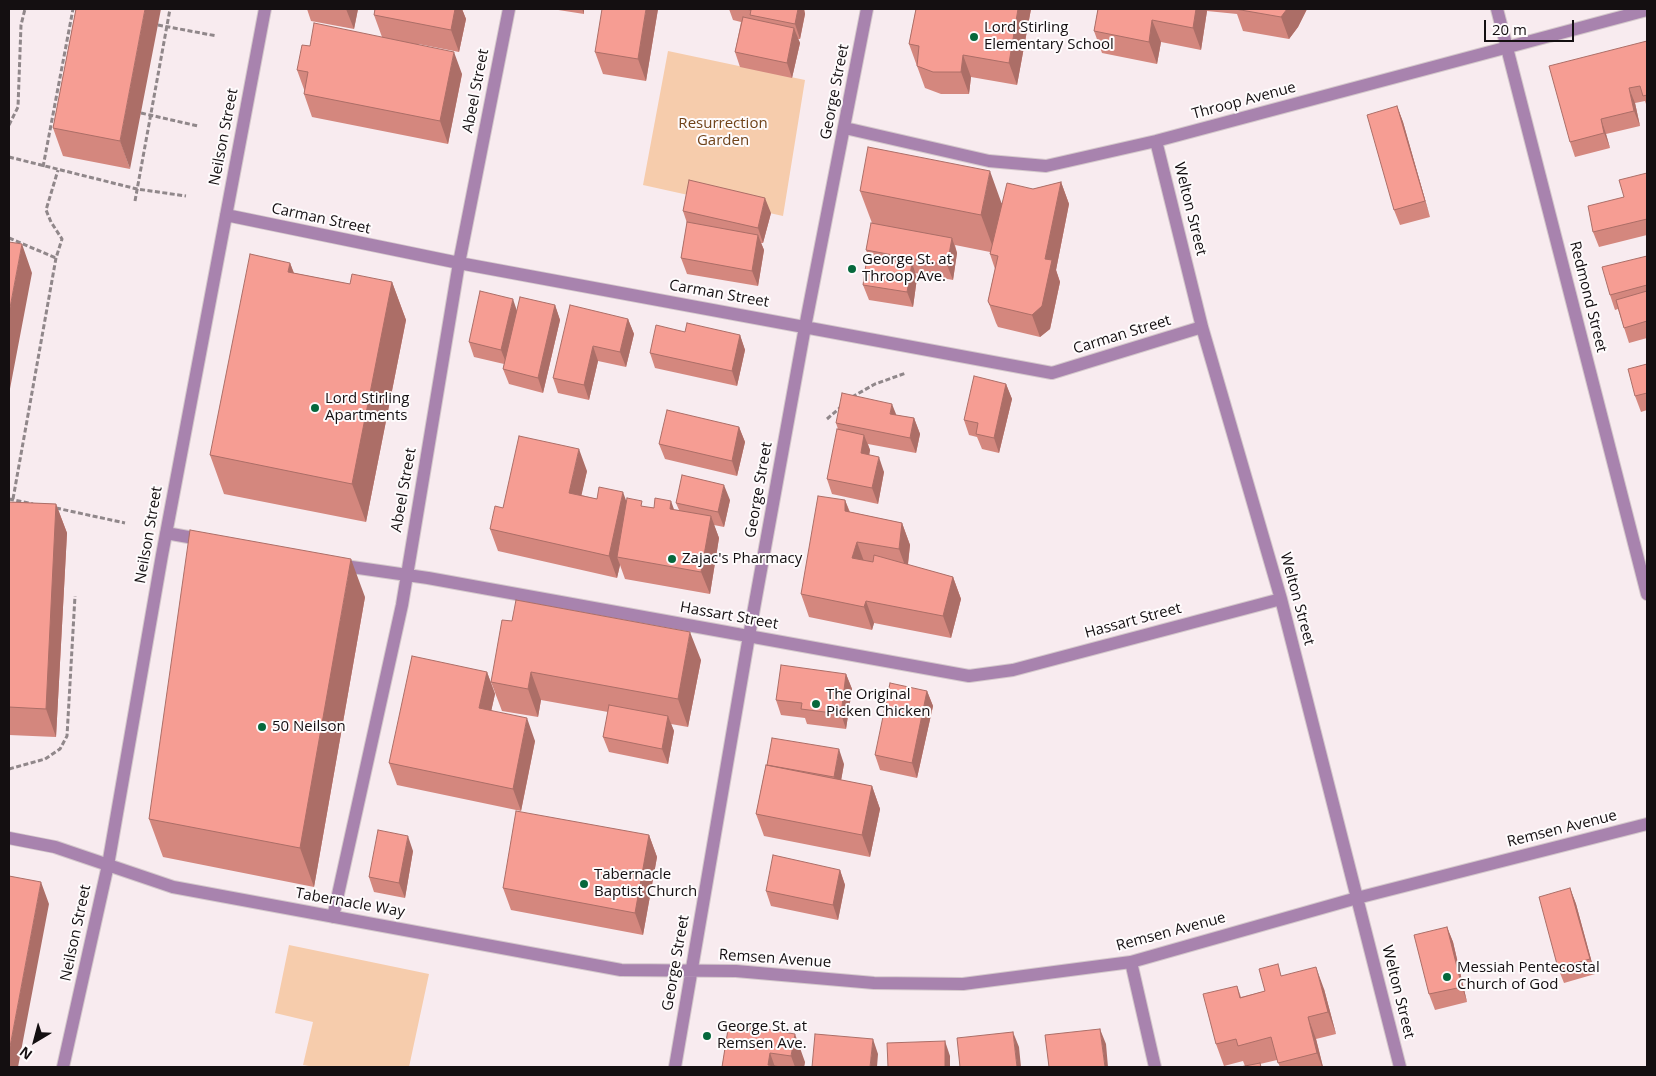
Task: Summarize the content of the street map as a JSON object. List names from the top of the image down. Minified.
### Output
{"streets":{"street":["Abeel Street","George Street","Throop Avenue","Neilson Street","Welton Street","Carman Street","Redmond Street","Hassart Street","Remsen Avenue","Tabernacle Way"]},"crossings":[["Abeel Street","Carman Street"],["Abeel Street","Hassart Street"],["Abeel Street","Tabernacle Way"],["George Street","Throop Avenue"],["George Street","Carman Street"],["George Street","Hassart Street"],["George Street","Remsen Avenue"],["George Street","Tabernacle Way"],["Throop Avenue","Welton Street"],["Throop Avenue","Redmond Street"],["Neilson Street","Carman Street"],["Neilson Street","Tabernacle Way"],["Welton Street","Carman Street"],["Welton Street","Hassart Street"],["Welton Street","Remsen Avenue"],["Remsen Avenue","Tabernacle Way"]],"parks":["Resurrection Garden"],"places":["Lord Stirling Elementary School","George St. at Throop Ave.","Lord Stirling Apartments","Zajac's Pharmacy","The Original Picken Chicken","50 Neilson","Tabernacle Baptist Church","Messiah Pentecostal Church of God","George St. at Remsen Ave."],"scale_bar":"20 m","north":"bottom left"}
